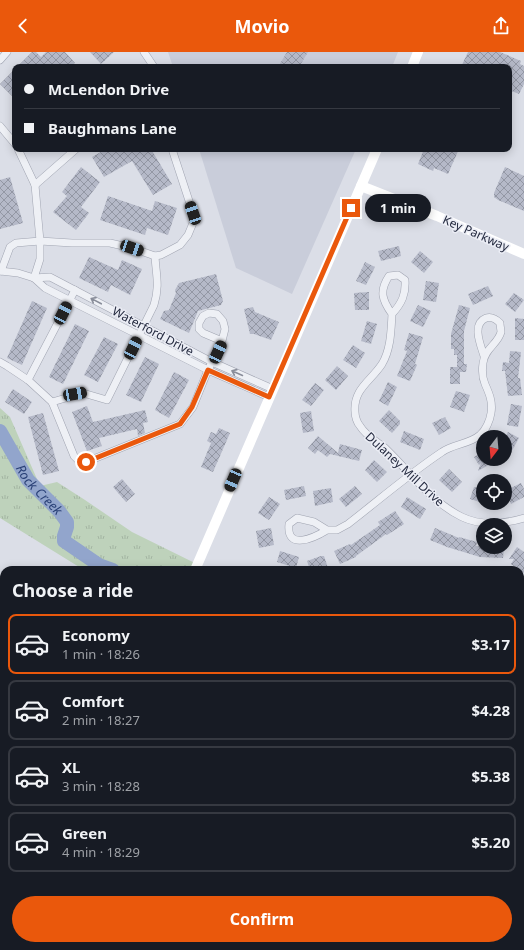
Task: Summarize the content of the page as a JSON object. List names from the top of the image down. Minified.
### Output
{"streets":{"main road":["Key Parkway"],"street":["Waterford Drive","Dulaney Mill Drive"]},"water":["Rock Creek"],"north":"bottom","page":{"header":"Movio","banner":["McLendon Drive","Baughmans Lane"],"bubble":"1 min","heading":"Choose a ride","list":[{"name":"Economy","note":"1 min · 18:26","value":"$3.17"},{"name":"Comfort","note":"2 min · 18:27","value":"$4.28"},{"name":"XL","note":"3 min · 18:28","value":"$5.38"},{"name":"Green","note":"4 min · 18:29","value":"$5.20"}],"buttons":"Confirm"}}
